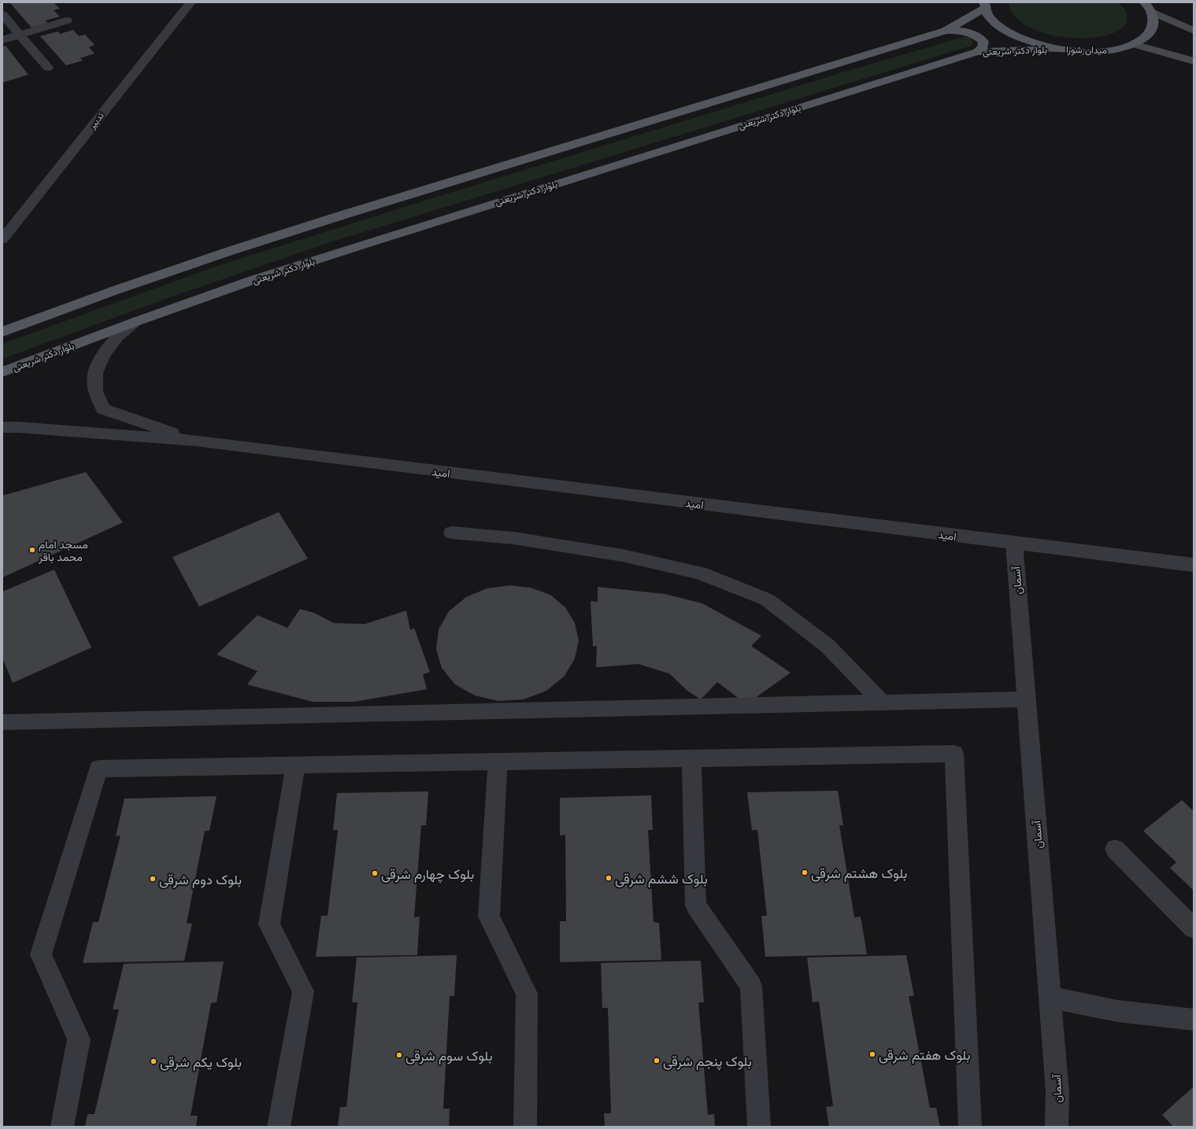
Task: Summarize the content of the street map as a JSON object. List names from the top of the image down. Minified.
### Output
{"streets":{"main road":["میدان شورا","بلوار دکتر شریعتی"],"street":["تدبیر","امید","آسمان"]},"crossings":[["میدان شورا","بلوار دکتر شریعتی"],["امید","آسمان"]],"places":["مسجد امام محمد باقر","بلوک هشتم شرقی","بلوک چهارم شرقی","بلوک ششم شرقی","بلوک دوم شرقی","بلوک هفتم شرقی","بلوک سوم شرقی","بلوک پنجم شرقی","بلوک یکم شرقی"]}
